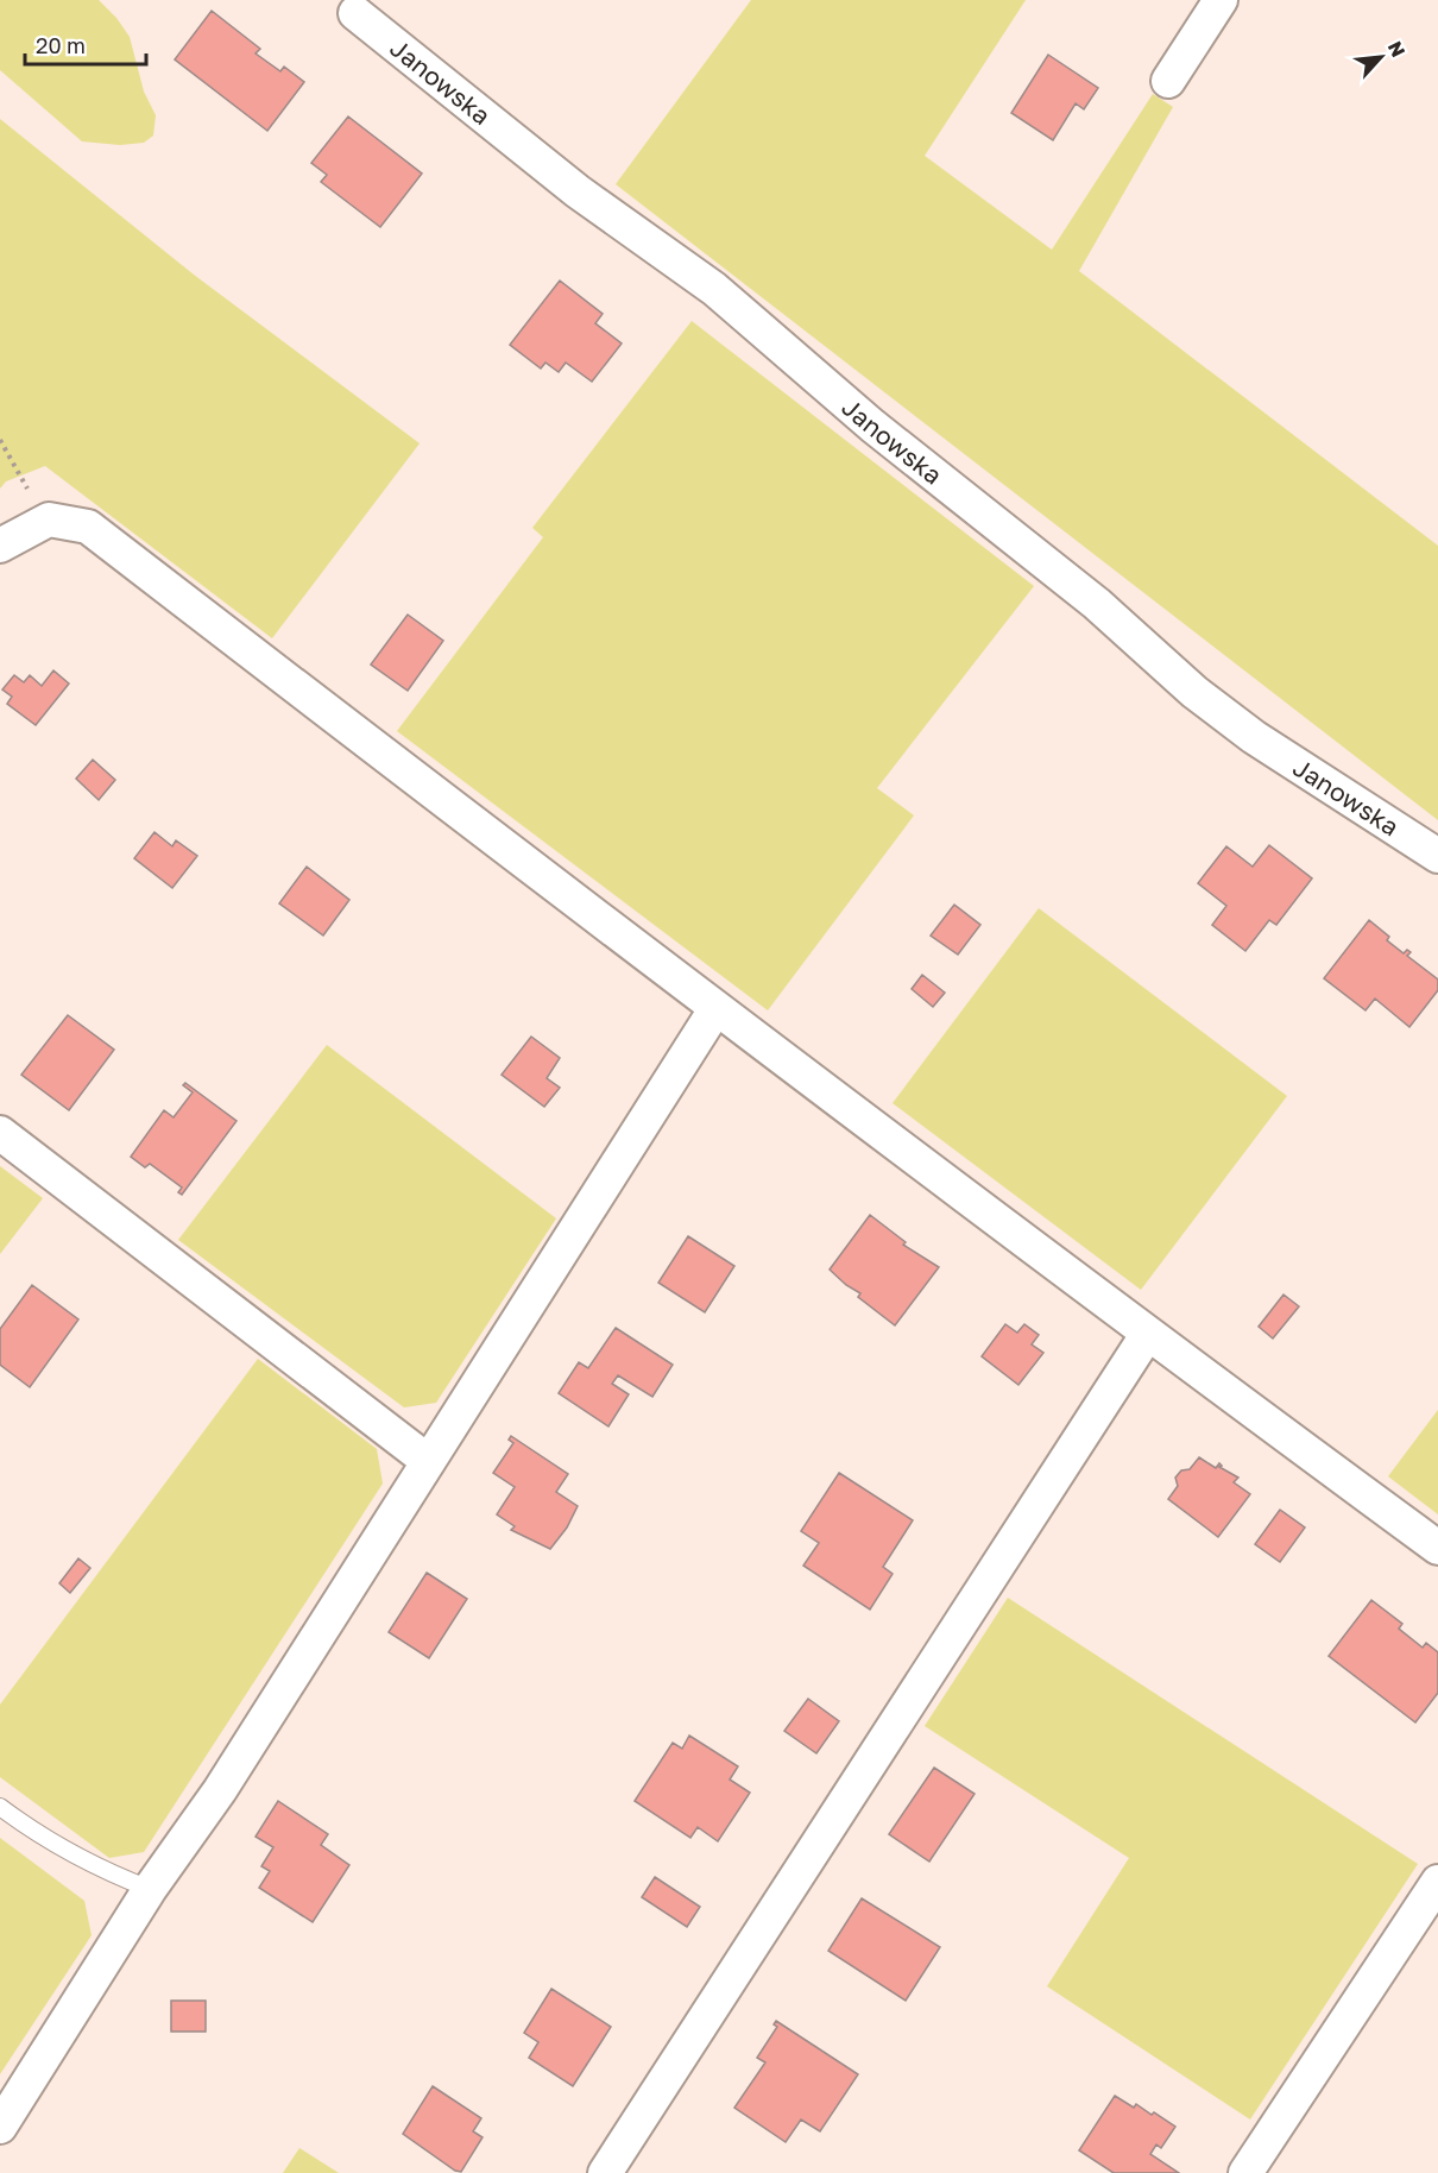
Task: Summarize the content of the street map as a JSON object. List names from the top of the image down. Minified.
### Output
{"streets":{"street":["Janowska"]},"scale_bar":"20 m","north":"top right"}
